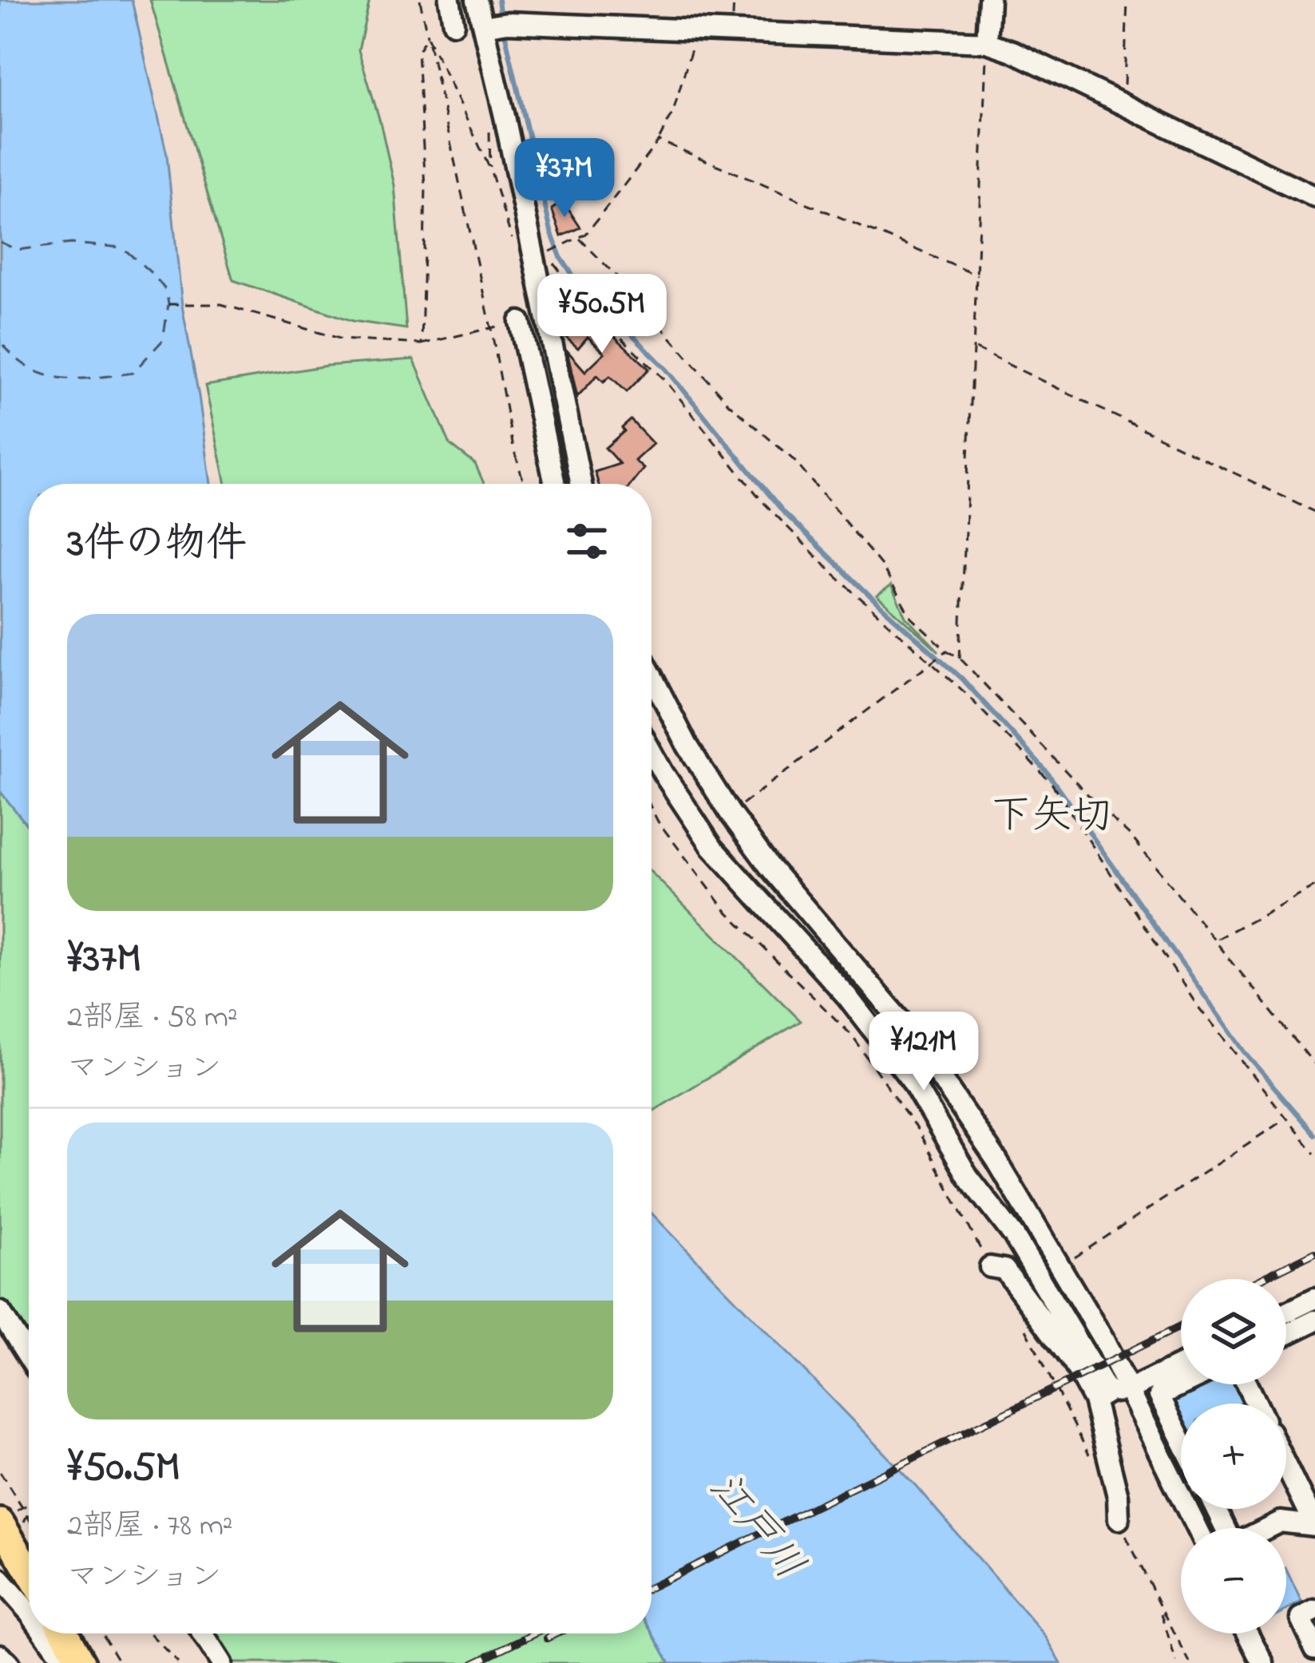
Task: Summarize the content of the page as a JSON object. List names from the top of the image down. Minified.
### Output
{"districts":["下矢切"],"water":["江戸川"],"page":{"price":["¥37M","¥50.5M","¥121M"],"heading":"3件の物件","list":[{"name":"¥37M","note":"2部屋 · 58 m² · マンション"},{"name":"¥50.5M","note":"2部屋 · 78 m² · マンション"}],"map_buttons":["+","−"]}}
